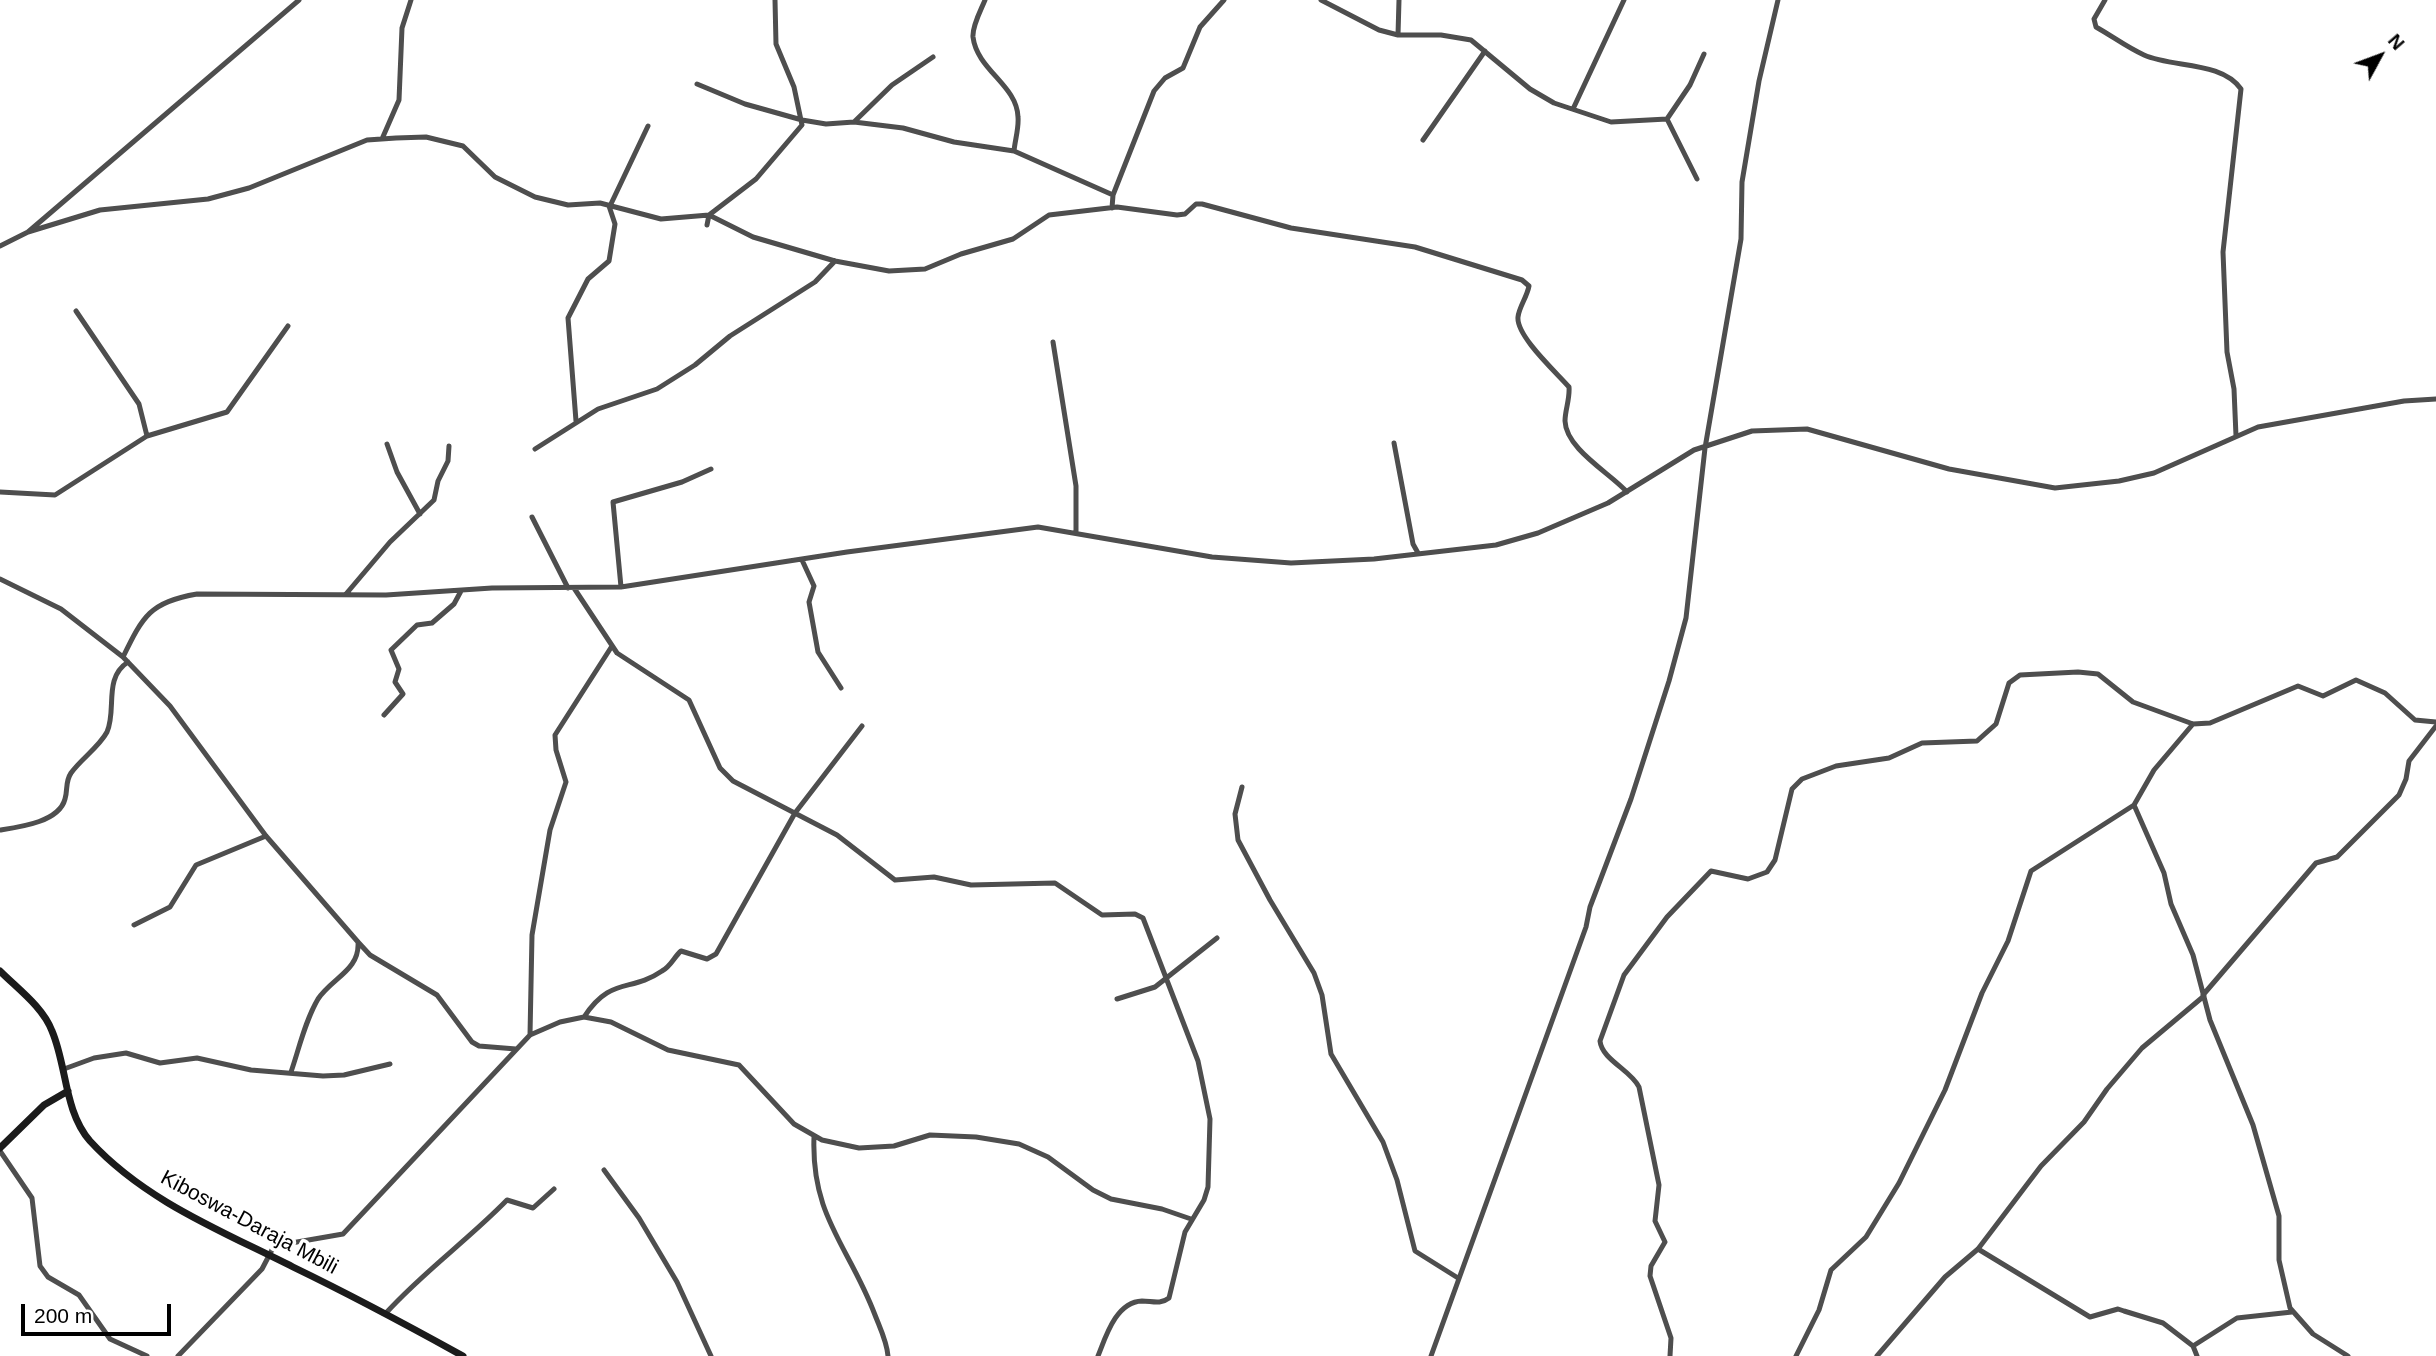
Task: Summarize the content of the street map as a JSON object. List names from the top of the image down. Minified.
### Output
{"streets":{"main road":["Kiboswa-Daraja Mbili"]},"scale_bar":"200 m","north":"top right"}
